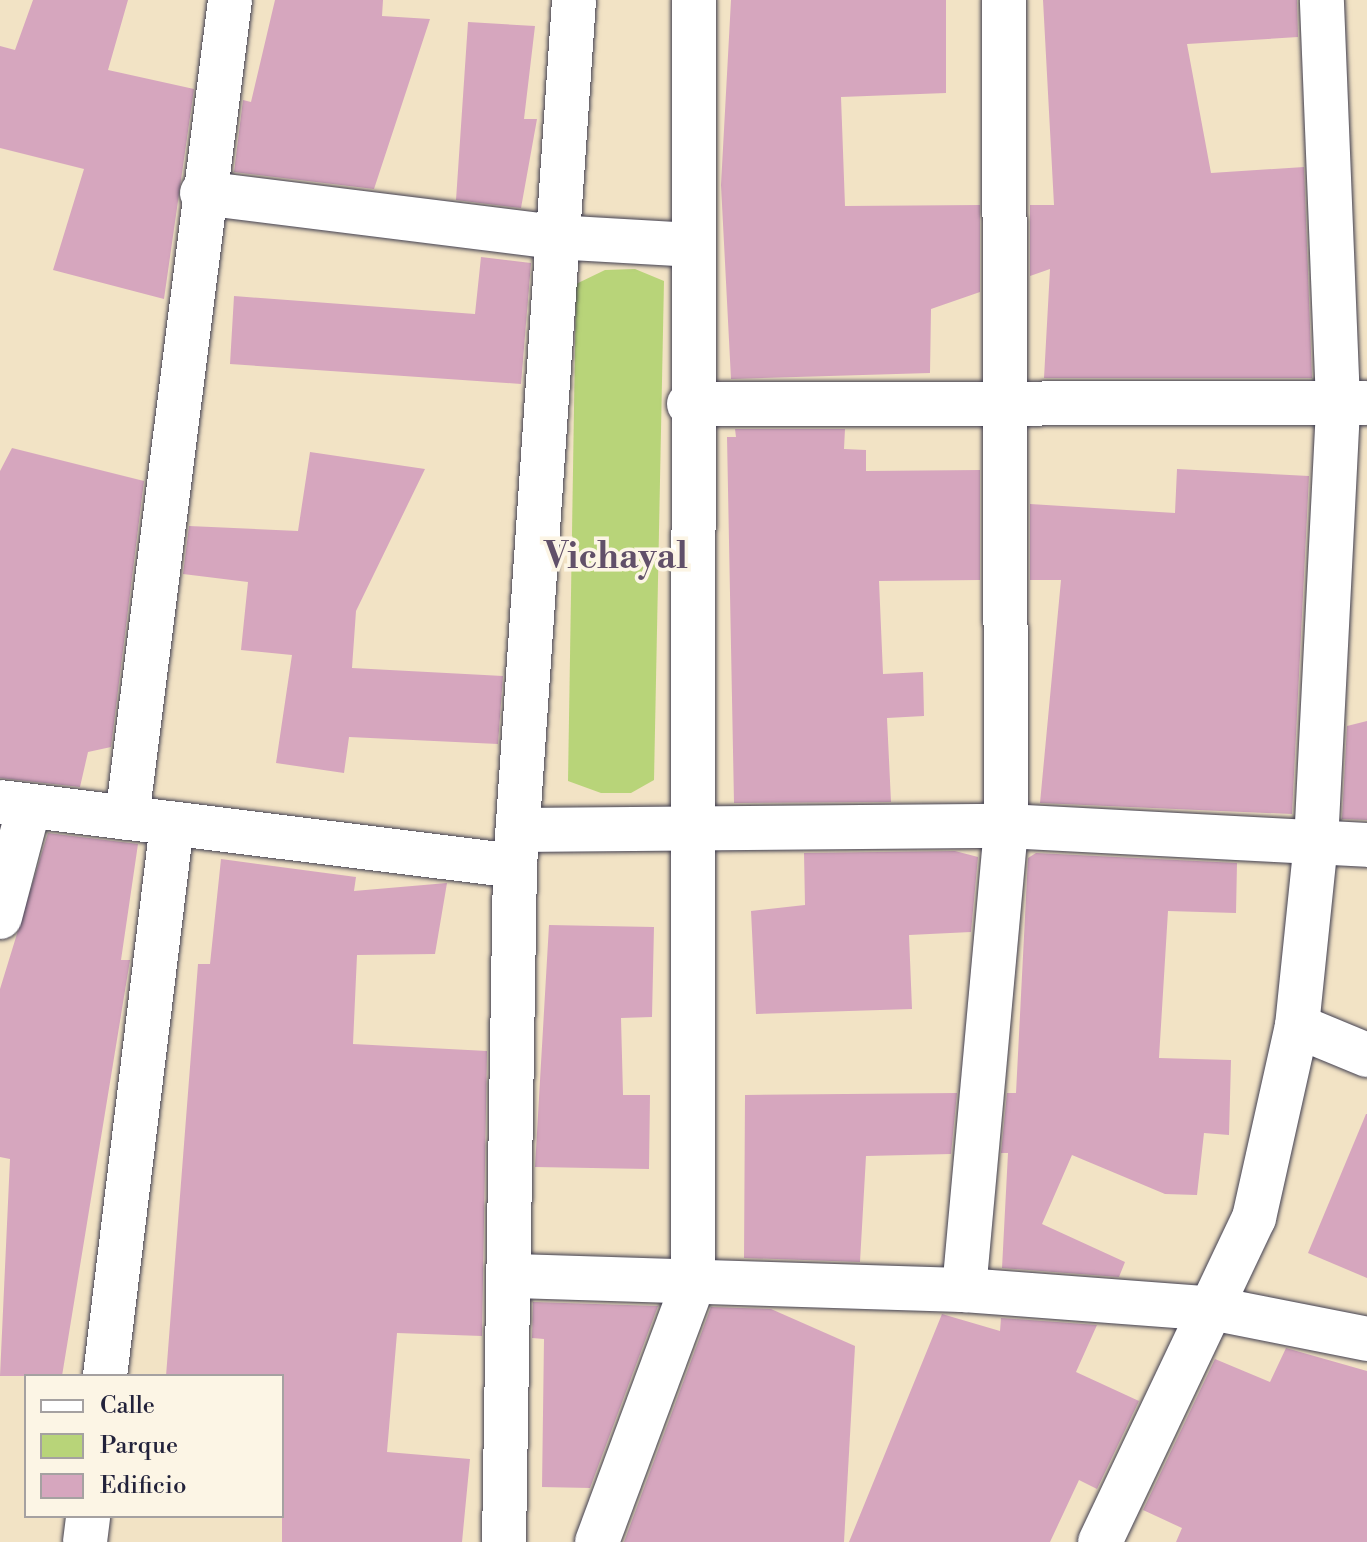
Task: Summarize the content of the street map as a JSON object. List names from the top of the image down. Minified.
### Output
{"districts":["Vichayal"],"legend":["Calle","Parque","Edificio"]}
